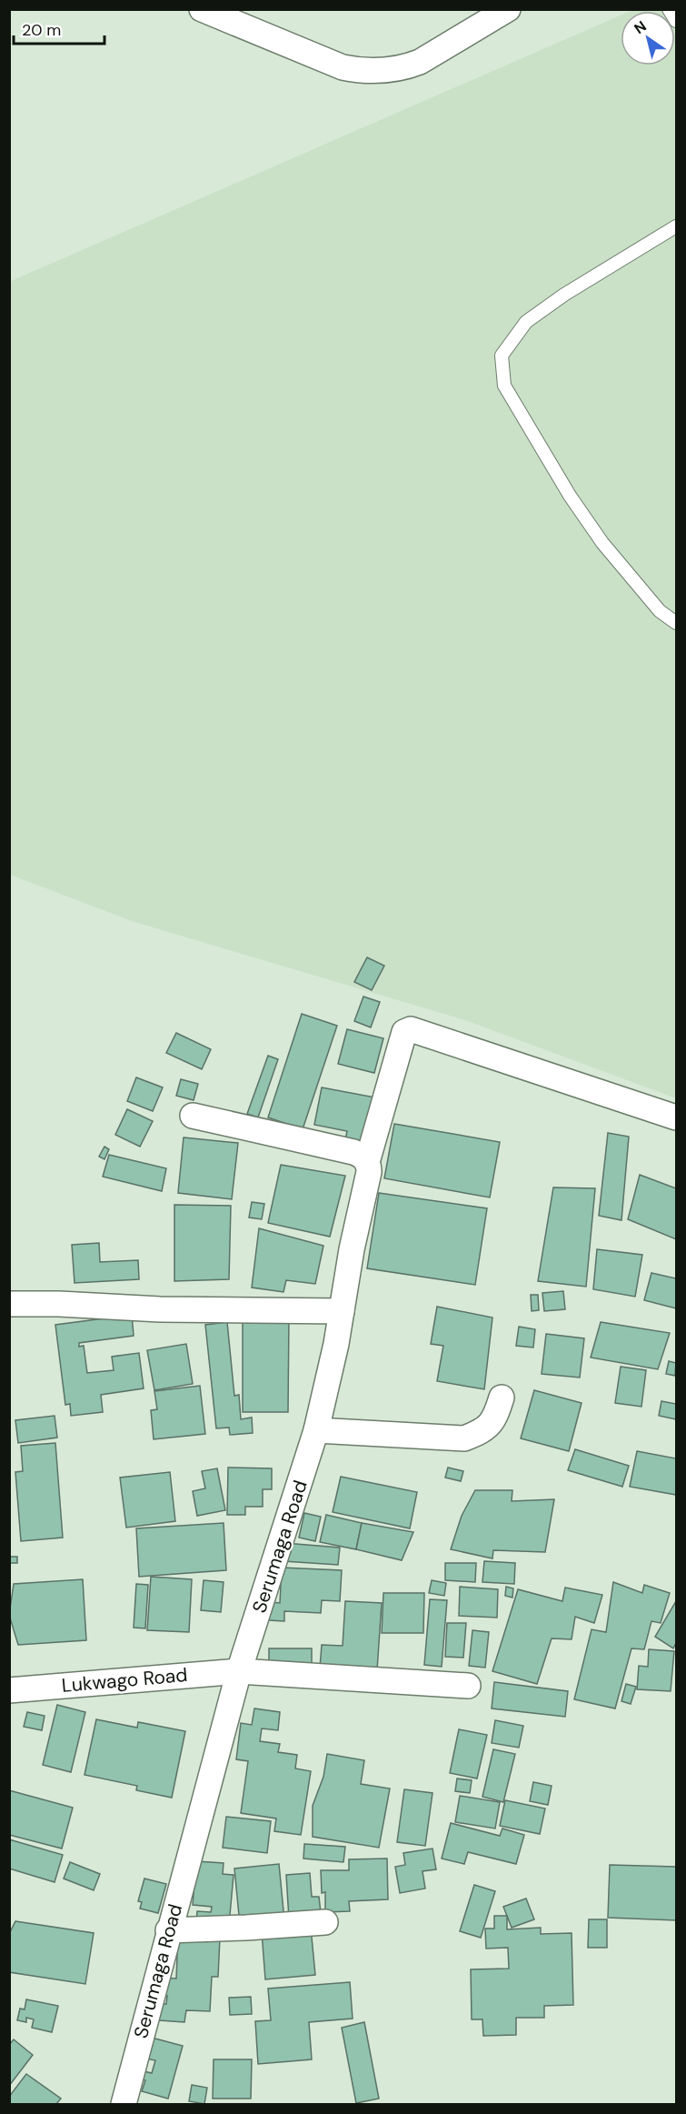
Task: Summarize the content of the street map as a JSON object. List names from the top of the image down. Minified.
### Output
{"streets":{"street":["Serumaga Road","Lukwago Road"]},"crossings":[["Serumaga Road","Lukwago Road"]],"scale_bar":"20 m","north":"top left"}
